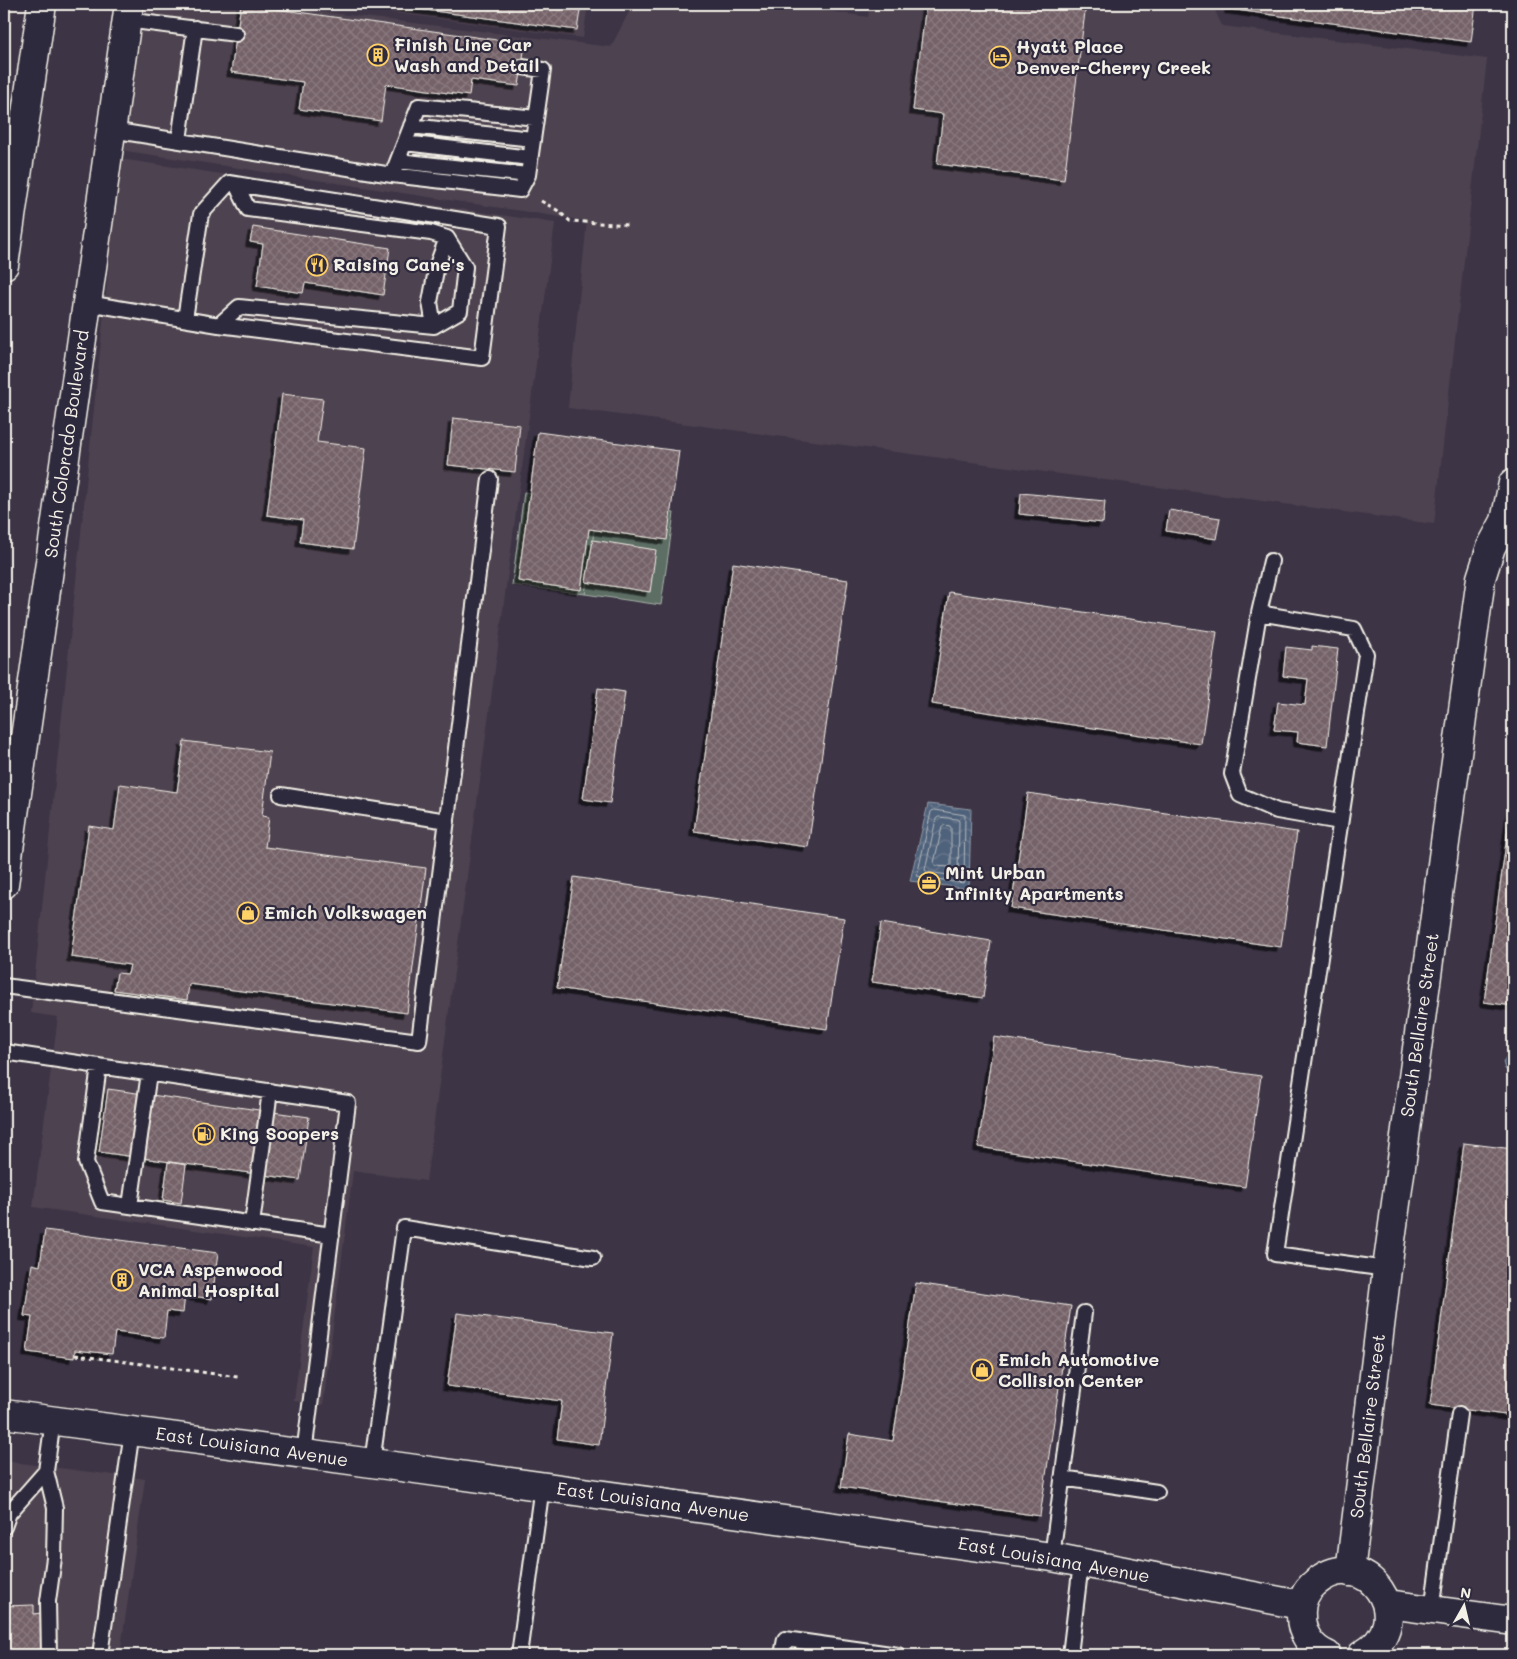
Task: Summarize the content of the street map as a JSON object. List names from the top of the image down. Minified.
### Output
{"streets":{"street":["South Colorado Boulevard","South Bellaire Street","East Louisiana Avenue"]},"places":{"building":["Finish Line Car Wash and Detail","VCA Aspenwood Animal Hospital"],"hotel":["Hyatt Place Denver-Cherry Creek"],"restaurant":["Raising Cane's"],"office":["Mint Urban Infinity Apartments"],"shop":["Emich Volkswagen","Emich Automotive Collision Center"],"fuel station":["King Soopers"]},"north":"top"}
